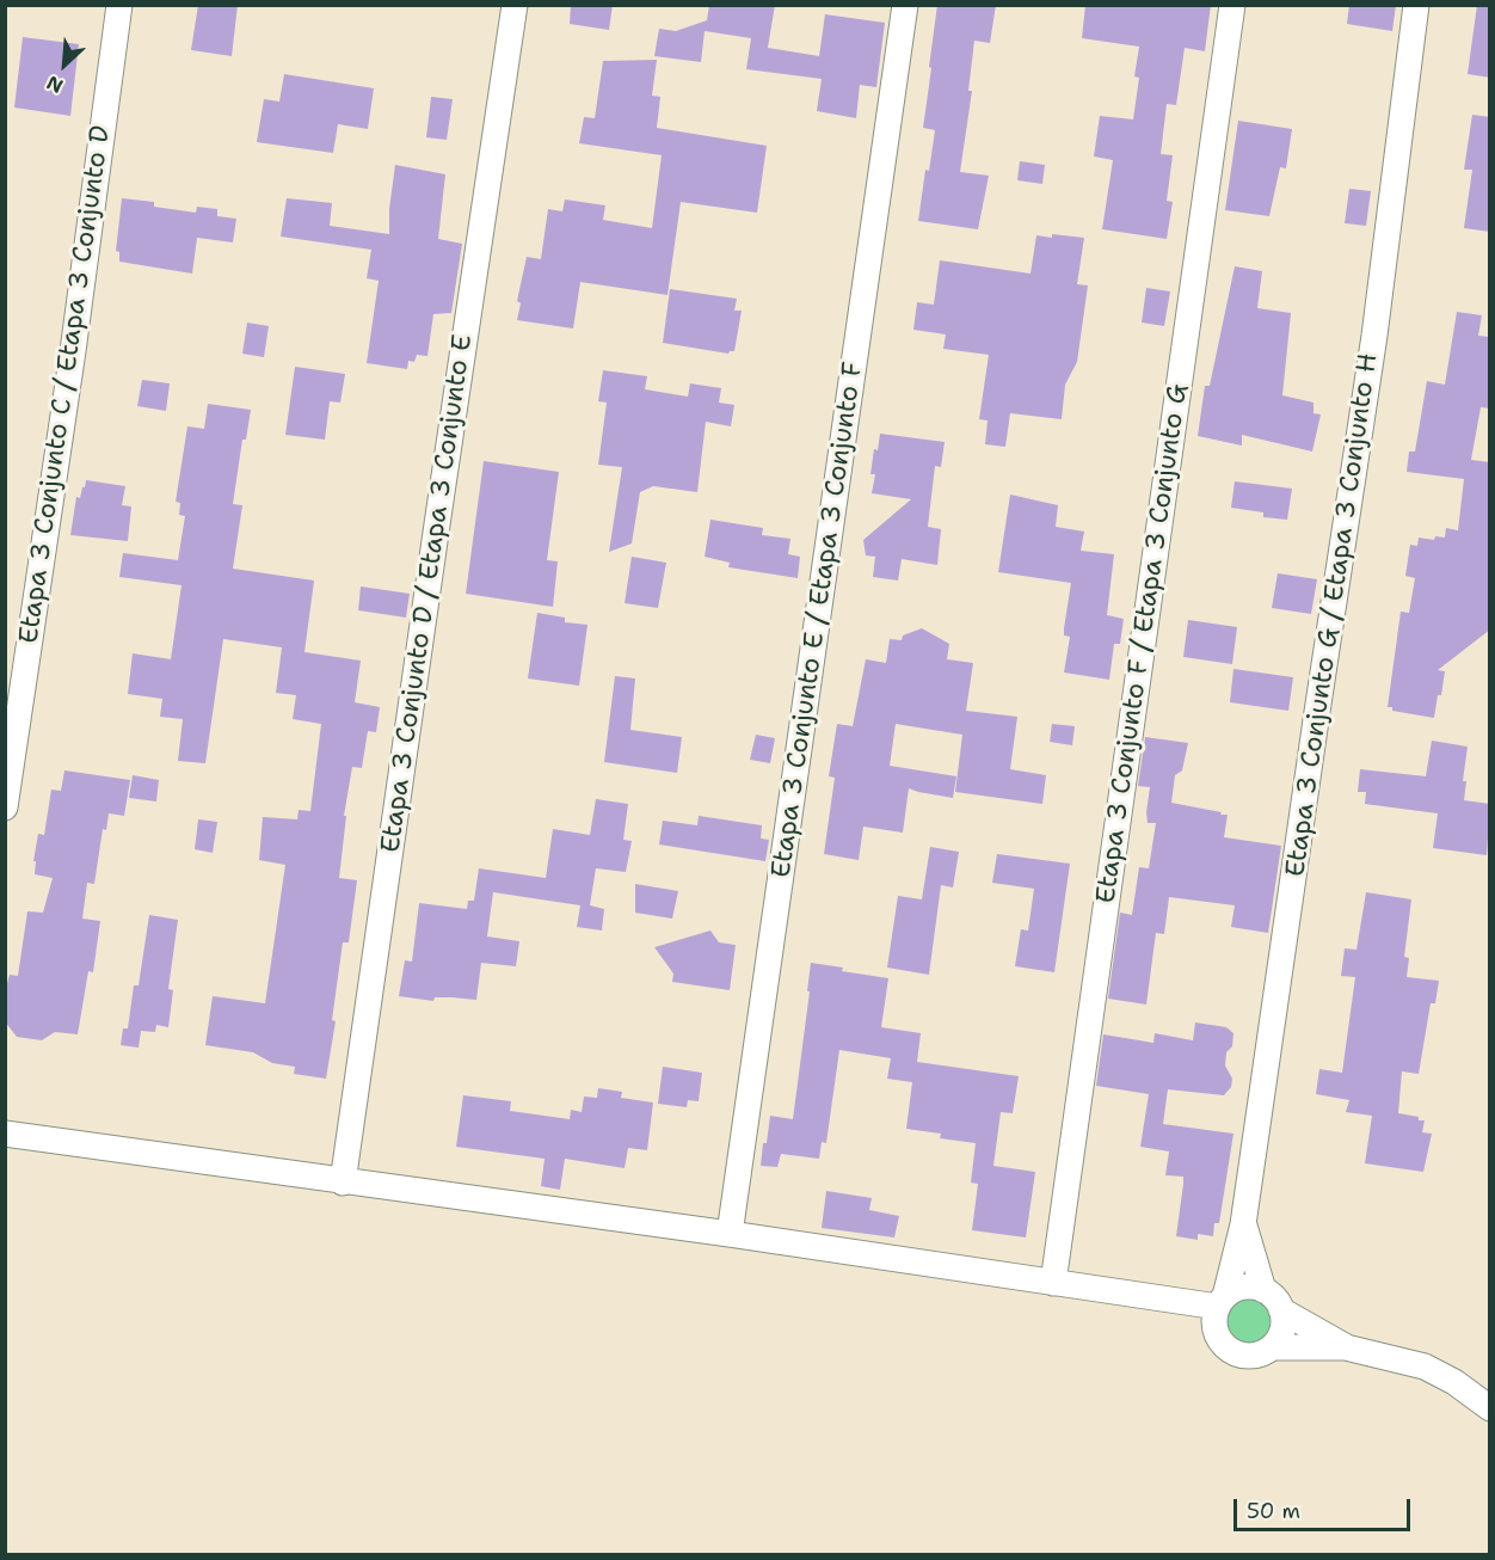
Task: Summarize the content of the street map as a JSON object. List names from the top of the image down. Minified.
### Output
{"streets":{"street":["Etapa 3 Conjunto C / Etapa 3 Conjunto D","Etapa 3 Conjunto D / Etapa 3 Conjunto E","Etapa 3 Conjunto G / Etapa 3 Conjunto H","Etapa 3 Conjunto E / Etapa 3 Conjunto F","Etapa 3 Conjunto F / Etapa 3 Conjunto G"]},"scale_bar":"50 m","north":"bottom left"}
